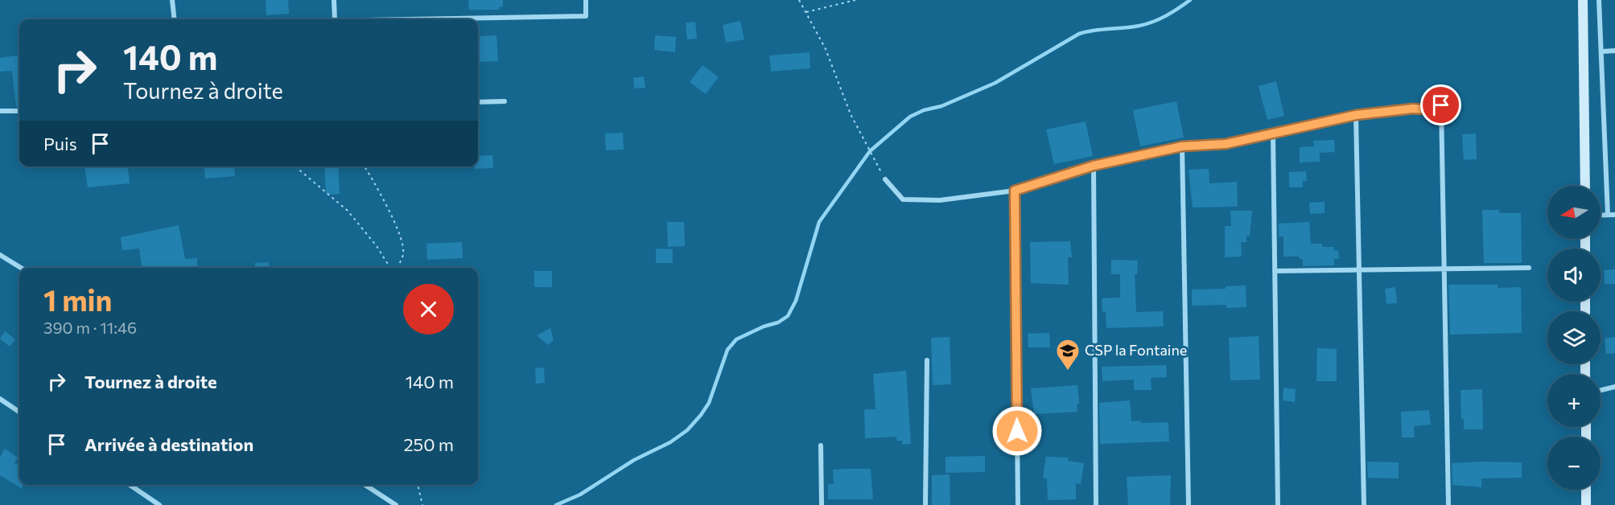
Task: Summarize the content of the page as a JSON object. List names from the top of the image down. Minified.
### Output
{"places":{"school or university":["CSP la Fontaine"]},"north":"left","page":{"turn":["140 m","Tournez à droite"],"then":"Puis","map_buttons":["+","−"],"heading":["1 min","390 m · 11:46"],"list":[{"name":"Tournez à droite","value":"140 m"},{"name":"Arrivée à destination","value":"250 m"}]}}
